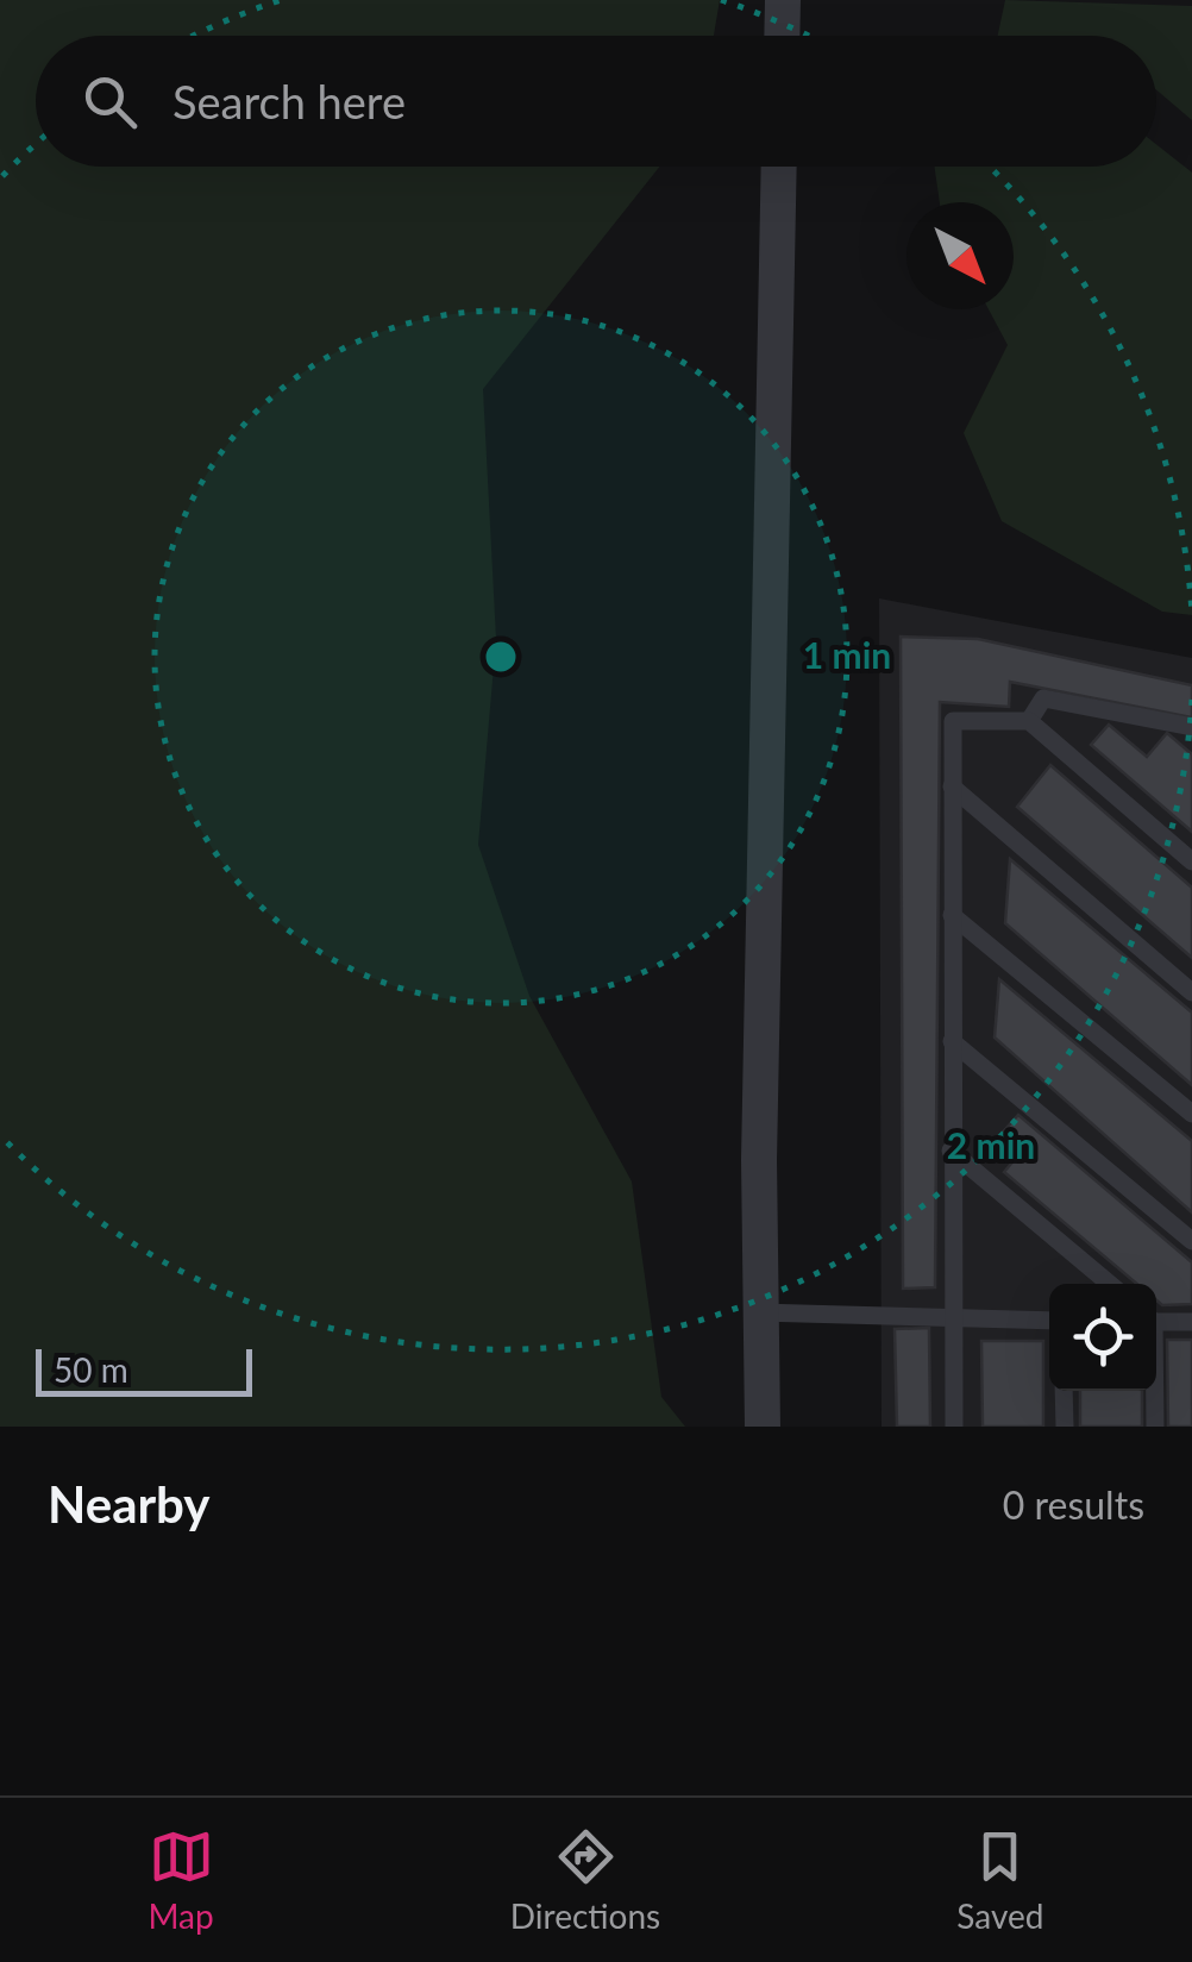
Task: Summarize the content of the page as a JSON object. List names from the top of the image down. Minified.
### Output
{"scale_bar":"50 m","north":"bottom right","page":{"search":"Search here","scale":"50 m","heading":["Nearby","0 results"],"nav":["Map","Directions","Saved"]},"rings":["1 min","2 min"]}
